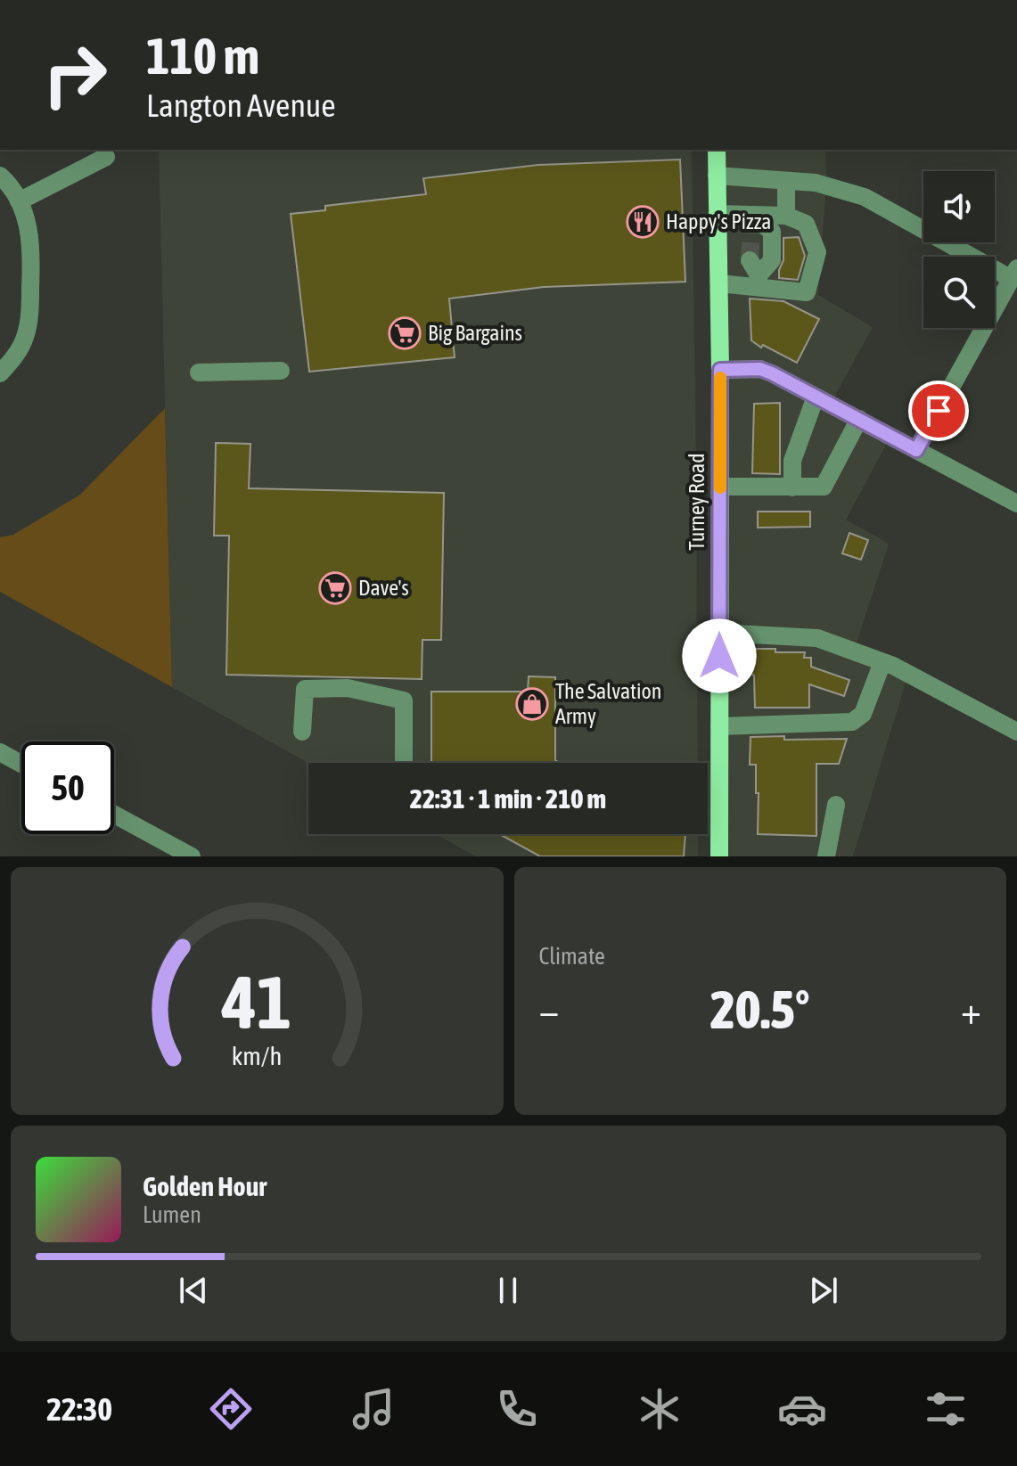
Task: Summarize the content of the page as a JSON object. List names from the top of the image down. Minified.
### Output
{"streets":{"main road":["Turney Road"]},"places":{"restaurant":["Happy's Pizza"],"supermarket":["Big Bargains","Dave's"],"shop":["The Salvation Army"]},"page":{"turn":["110 m","Langton Avenue"],"limit":"50","trip":"22:31 · 1 min · 210 m","tile":"Climate","heat":["−","20.5°","+"],"song":["Golden Hour","Lumen"],"tabs":"22:30","gauge":["41","km/h"]}}
